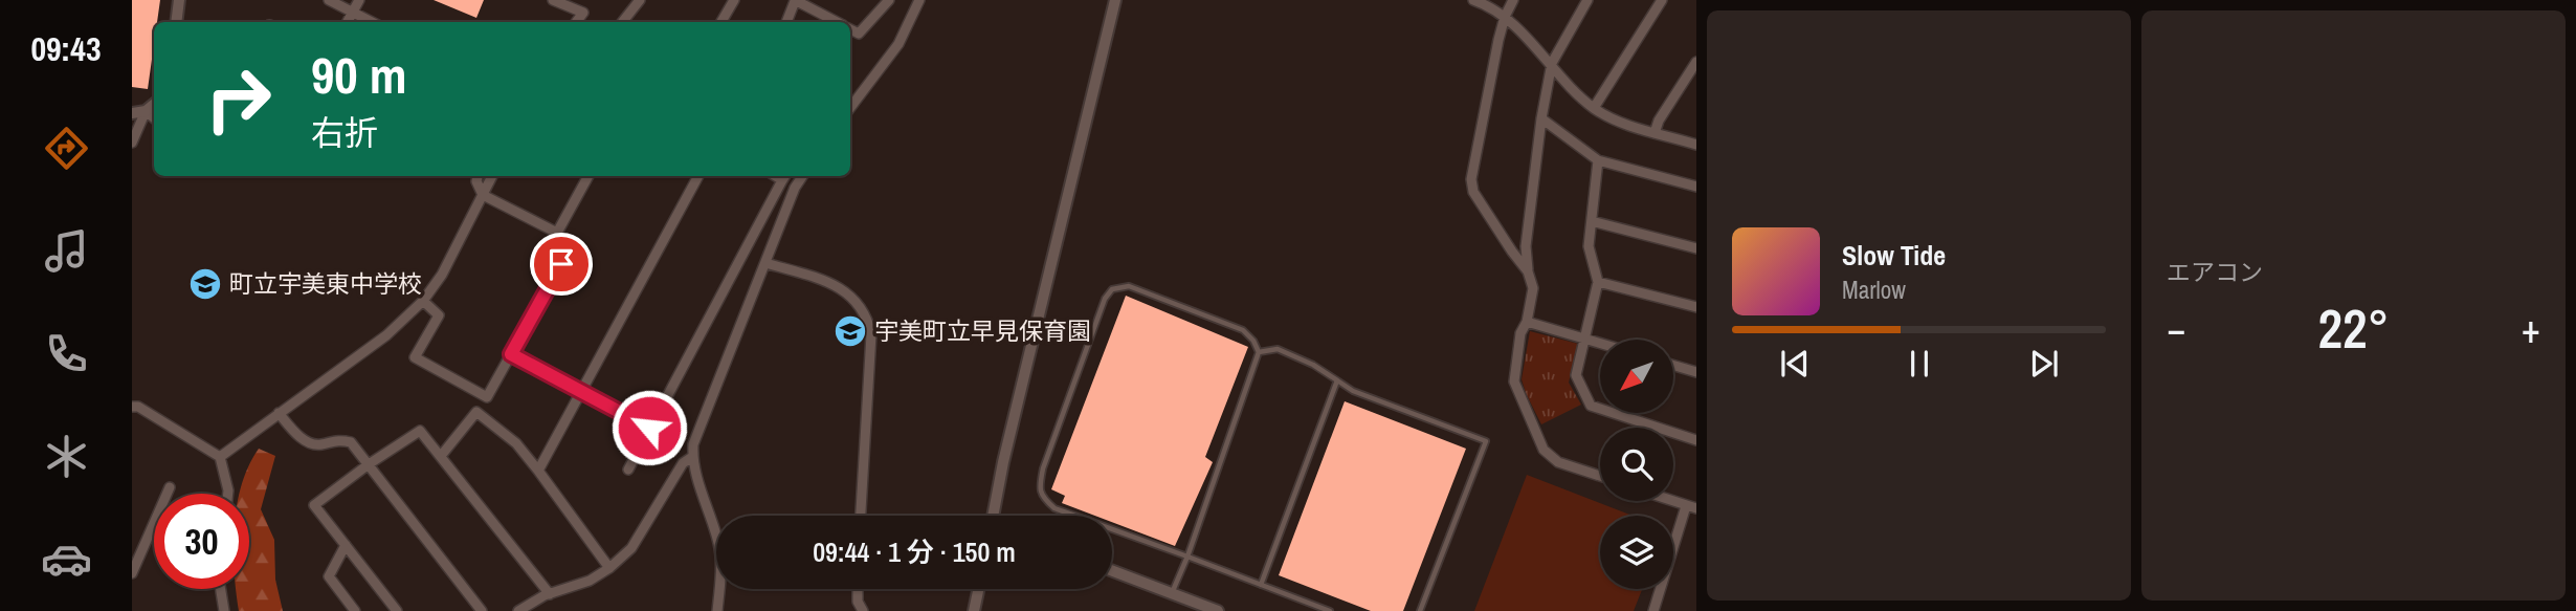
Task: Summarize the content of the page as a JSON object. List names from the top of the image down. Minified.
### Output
{"places":{"school or university":["町立宇美東中学校","宇美町立早見保育園"]},"north":"bottom left","page":{"tabs":"09:43","tile":"エアコン","turn":["90 m","右折"],"song":["Slow Tide","Marlow"],"heat":["−","22°","+"],"limit":"30","trip":"09:44 · 1 分 · 150 m"}}
